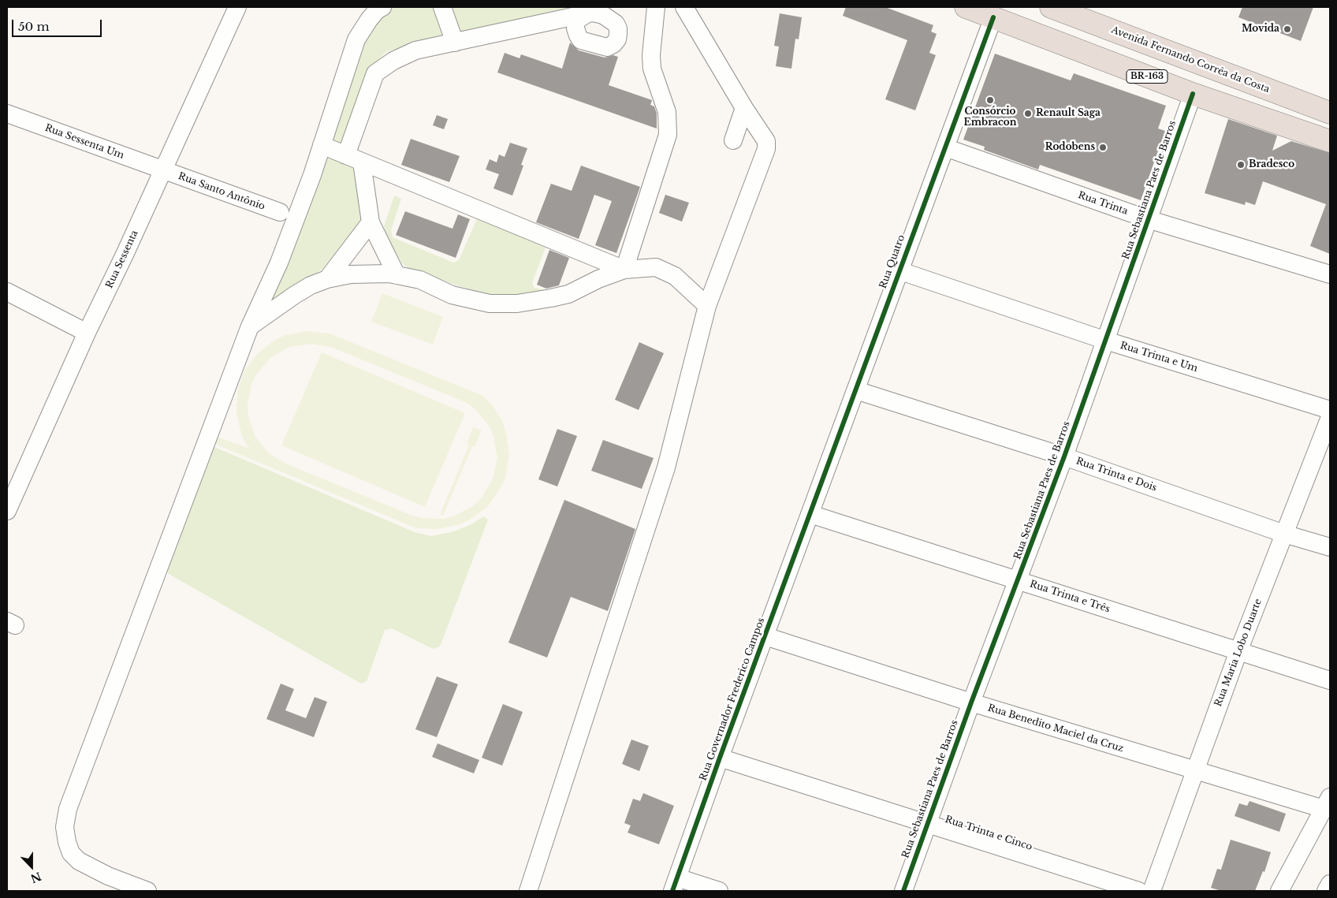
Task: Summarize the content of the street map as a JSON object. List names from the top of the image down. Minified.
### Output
{"streets":{"highway":["Avenida Fernando Corrêa da Costa","BR-163"],"street":["Rua Sessenta Um","Rua Sebastiana Paes de Barros","Rua Santo Antônio","Rua Trinta","Rua Sessenta","Rua Quatro","Rua Trinta e Um","Rua Trinta e Dois","Rua Trinta e Três","Rua Maria Lobo Duarte","Rua Governador Frederico Campos","Rua Benedito Maciel da Cruz","Rua Trinta e Cinco"]},"crossings":[["BR-163","Rua Sebastiana Paes de Barros"],["BR-163","Rua Quatro"],["Rua Sessenta Um","Rua Santo Antônio"],["Rua Sessenta Um","Rua Sessenta"],["Rua Sebastiana Paes de Barros","Rua Trinta"],["Rua Sebastiana Paes de Barros","Rua Trinta e Um"],["Rua Sebastiana Paes de Barros","Rua Trinta e Dois"],["Rua Sebastiana Paes de Barros","Rua Trinta e Três"],["Rua Sebastiana Paes de Barros","Rua Benedito Maciel da Cruz"],["Rua Sebastiana Paes de Barros","Rua Trinta e Cinco"],["Rua Santo Antônio","Rua Sessenta"],["Rua Trinta","Rua Quatro"],["Rua Quatro","Rua Trinta e Um"],["Rua Quatro","Rua Trinta e Dois"],["Rua Quatro","Rua Trinta e Três"],["Rua Quatro","Rua Governador Frederico Campos"],["Rua Trinta e Dois","Rua Maria Lobo Duarte"],["Rua Trinta e Três","Rua Maria Lobo Duarte"],["Rua Trinta e Três","Rua Governador Frederico Campos"],["Rua Maria Lobo Duarte","Rua Benedito Maciel da Cruz"],["Rua Governador Frederico Campos","Rua Benedito Maciel da Cruz"],["Rua Governador Frederico Campos","Rua Trinta e Cinco"]],"places":["Movida","Consórcio Embracon","Renault Saga","Rodobens","Bradesco"],"scale_bar":"50 m","north":"bottom"}
